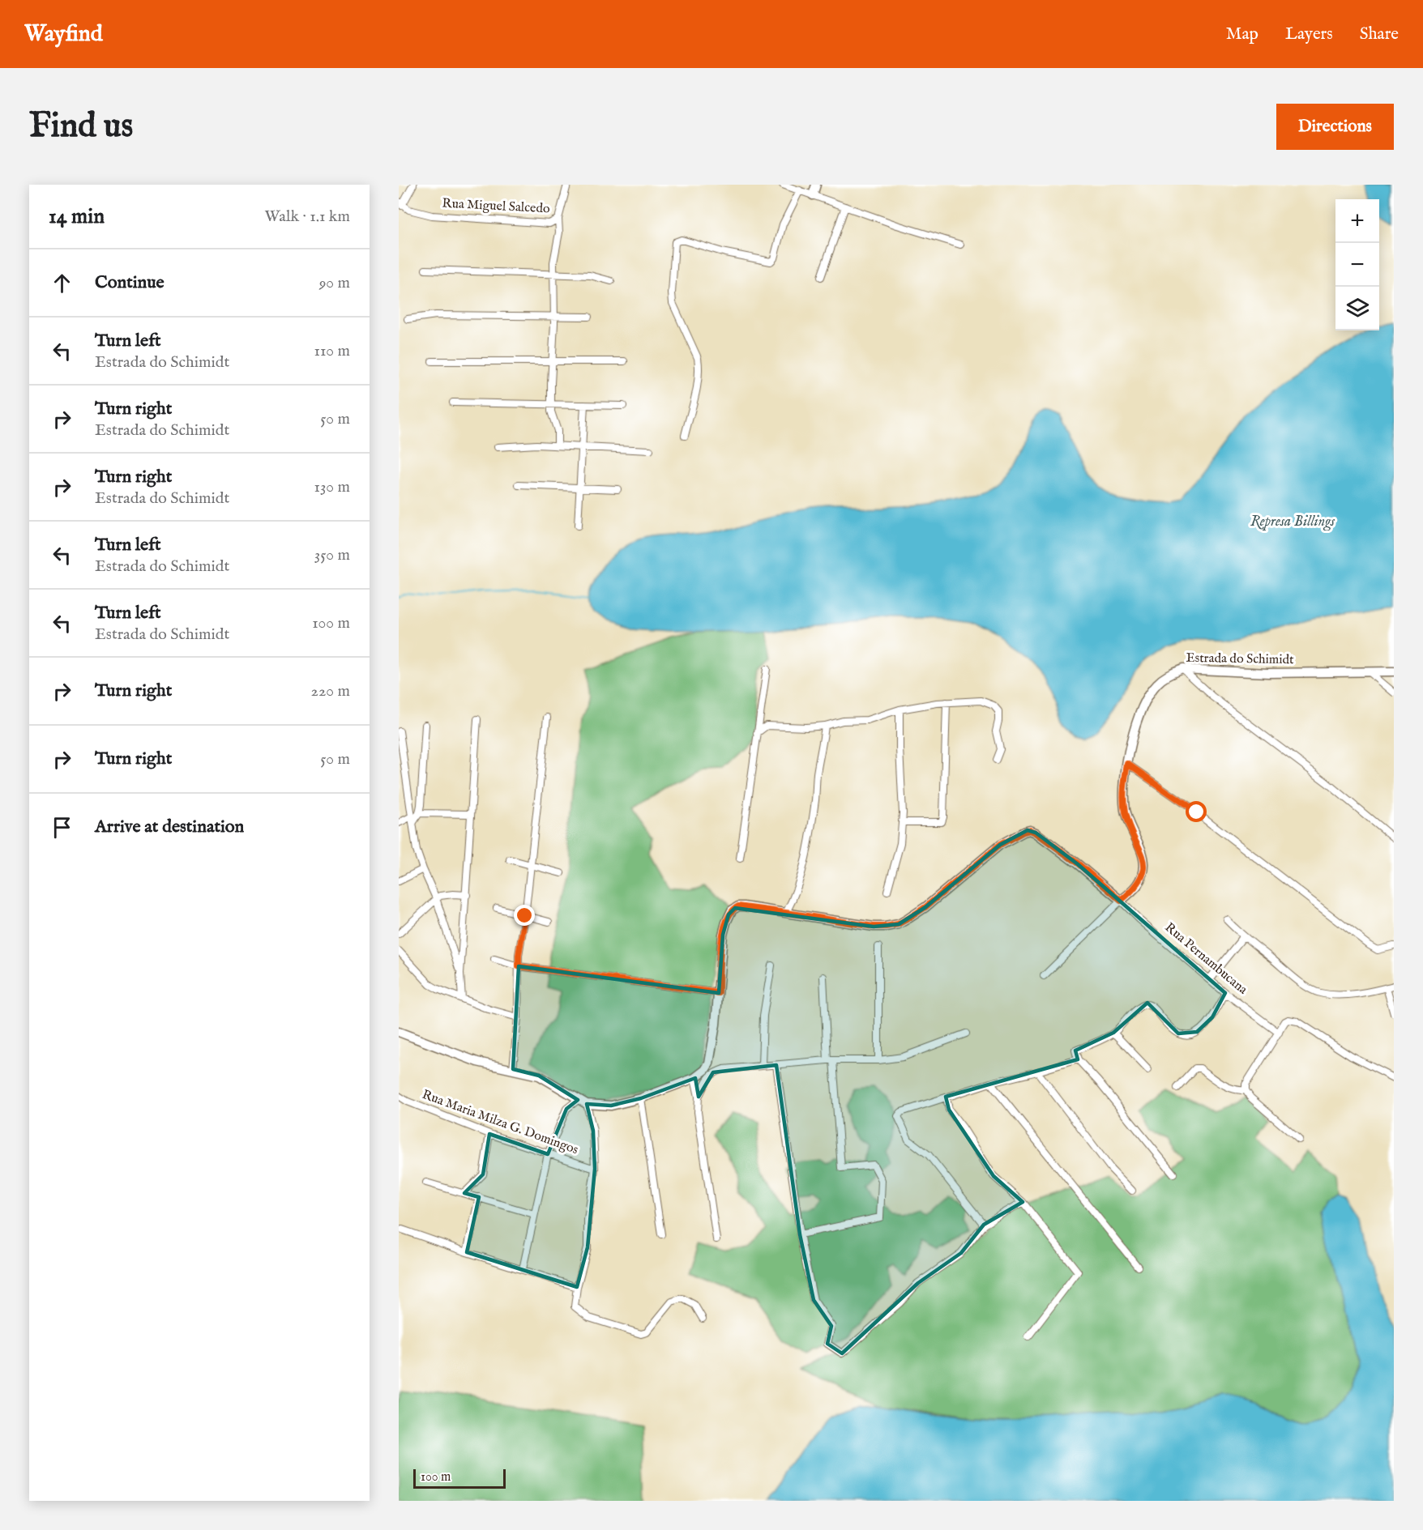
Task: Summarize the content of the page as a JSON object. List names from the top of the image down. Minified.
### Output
{"streets":{"street":["Rua Miguel Salcedo","Estrada do Schimidt","Rua Pernambucana","Rua Maria Milza G. Domingos"]},"crossings":[["Estrada do Schimidt","Rua Pernambucana"]],"water":["Represa Billings"],"scale_bar":"100 m","page":{"header":"Wayfind","nav":["Map","Layers","Share"],"buttons":"Directions","title":"Find us","heading":["14 min","Walk · 1.1 km"],"map_buttons":["+","−"],"list":[["Continue","90 m"],["Turn left","Estrada do Schimidt","110 m"],["Turn right","Estrada do Schimidt","50 m"],["Turn right","Estrada do Schimidt","130 m"],["Turn left","Estrada do Schimidt","350 m"],["Turn left","Estrada do Schimidt","100 m"],["Turn right","220 m"],["Turn right","50 m"],"Arrive at destination"],"scale":"100 m"}}
